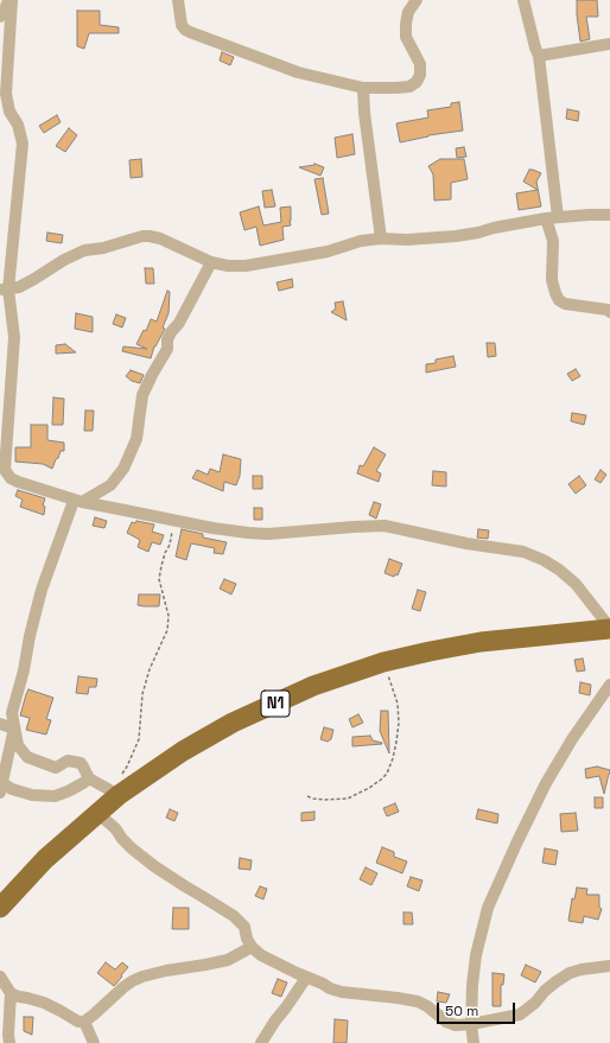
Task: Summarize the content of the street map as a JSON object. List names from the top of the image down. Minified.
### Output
{"streets":{"highway":["N1"]},"scale_bar":"50 m"}
